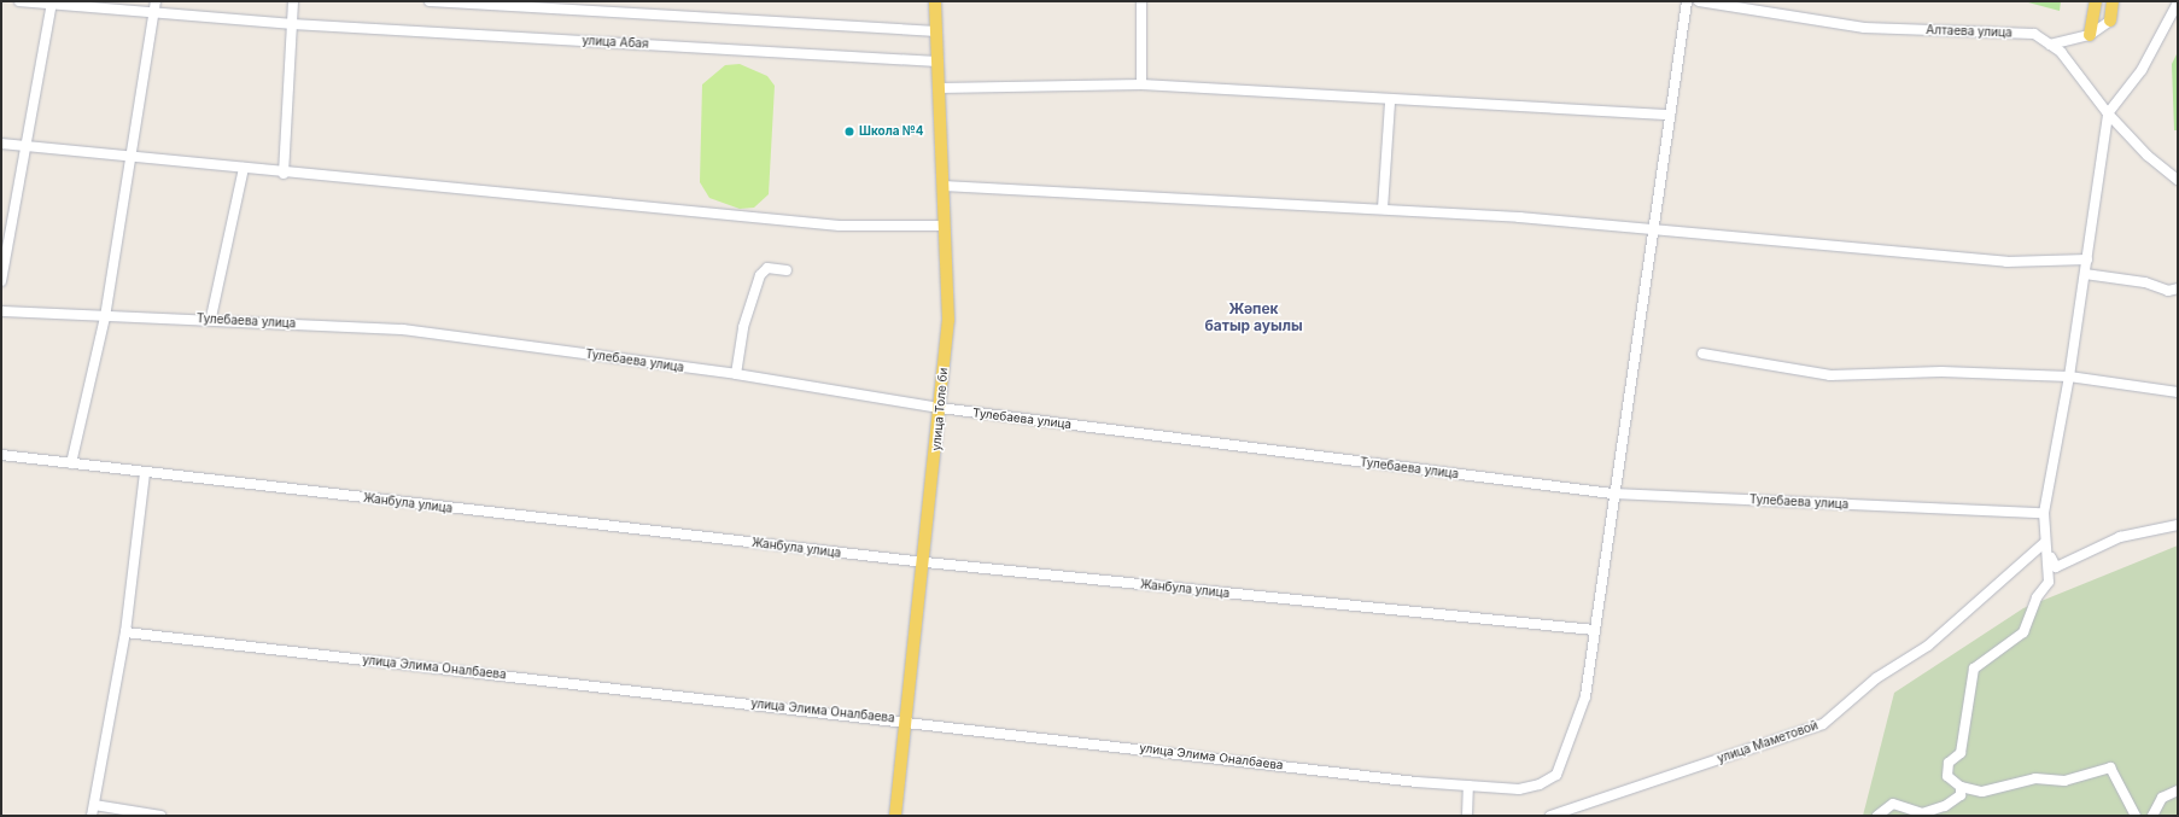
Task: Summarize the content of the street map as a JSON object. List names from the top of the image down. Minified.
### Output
{"streets":{"main road":["улица Толе би"],"street":["Алтаева улица","улица Абая","Тулебаева улица","Жанбула улица","улица Элима Оналбаева","улица Маметовой"]},"crossings":[["улица Абая","улица Толе би"],["Тулебаева улица","улица Толе би"],["улица Толе би","Жанбула улица"],["улица Толе би","улица Элима Оналбаева"],["Жанбула улица","улица Элима Оналбаева"]],"districts":["Жәпек батыр ауылы"],"places":["Школа №4"]}
